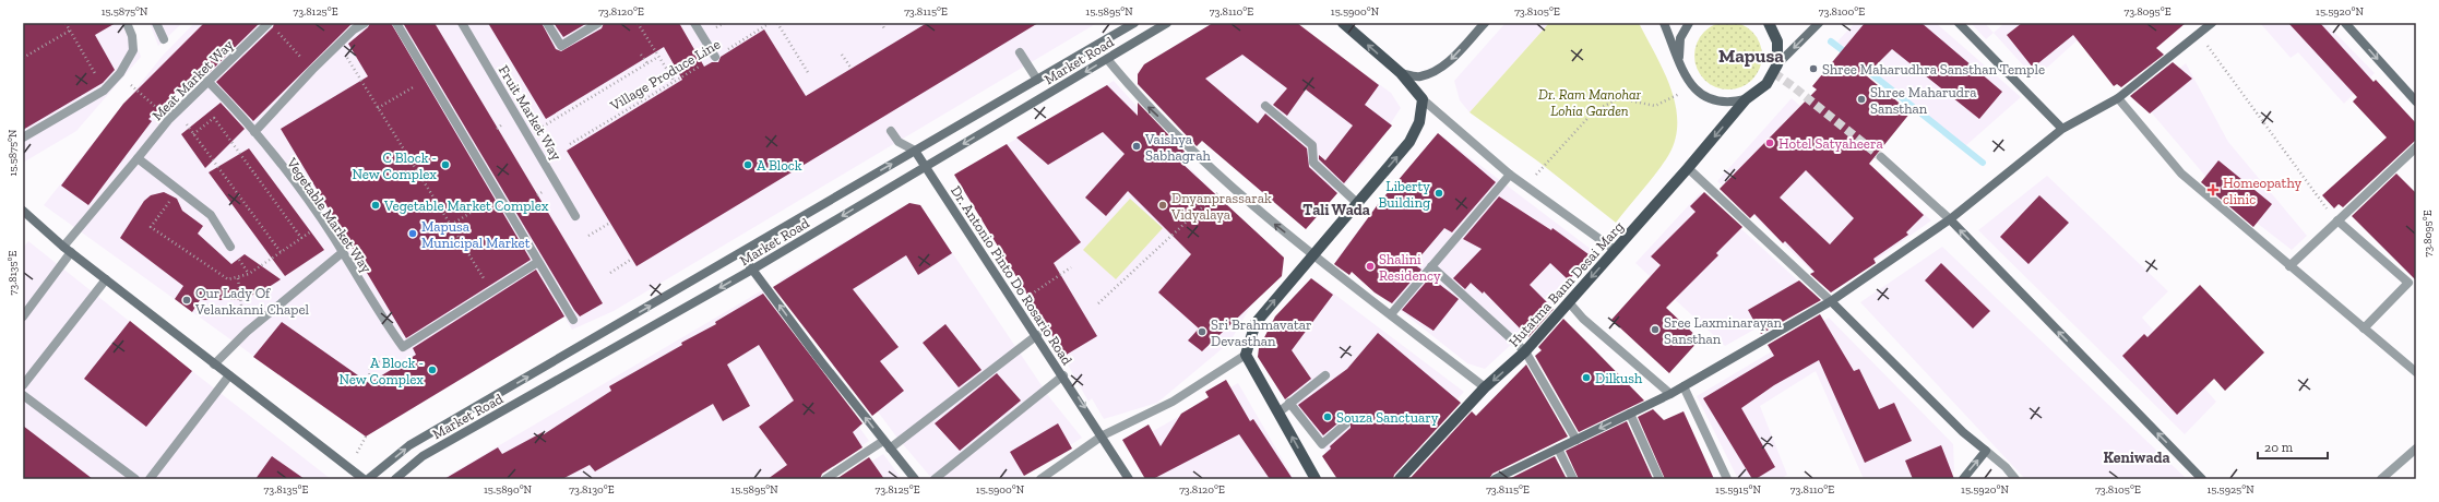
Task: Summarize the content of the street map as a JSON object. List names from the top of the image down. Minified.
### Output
{"streets":{"main road":["Hutatma Bann Desai Marg"],"street":["Market Road","Meat Market Way","Fruit Market Way","Vegetable Market Way","Dr. Antonio Pinto Do Rosario Road"],"path":["Village Produce Line"]},"crossings":[["Market Road","Dr. Antonio Pinto Do Rosario Road"],["Meat Market Way","Vegetable Market Way"]],"one_way":["Hutatma Bann Desai Marg"],"districts":["Mapusa","Tali Wada","Keniwada"],"parks":["Dr. Ram Manohar Lohia Garden"],"places":{"other":["Shree Maharudhra Sansthan Temple","Shree Maharudra Sansthan","Hotel Satyaheera","Vaishya Sabhagrah","C Block - New Complex","A Block","Liberty Building","Vegetable Market Complex","Dnyanprassarak Vidyalaya","Mapusa Municipal Market","Shalini Residency","Our Lady Of Velankanni Chapel","Sree Laxminarayan Sansthan","Sri Brahmavatar Devasthan","A Block - New Complex","Dilkush","Souza Sanctuary"],"health":["Homeopathy clinic"]},"scale_bar":"20 m","coordinates":["15.5875°N","73.8125°E","73.8120°E","73.8115°E","15.5895°N","73.8110°E","15.5900°N","73.8105°E","73.8100°E","73.8095°E","15.5920°N","73.8135°E","15.5890°N","73.8130°E","15.5915°N","15.5925°N"]}
